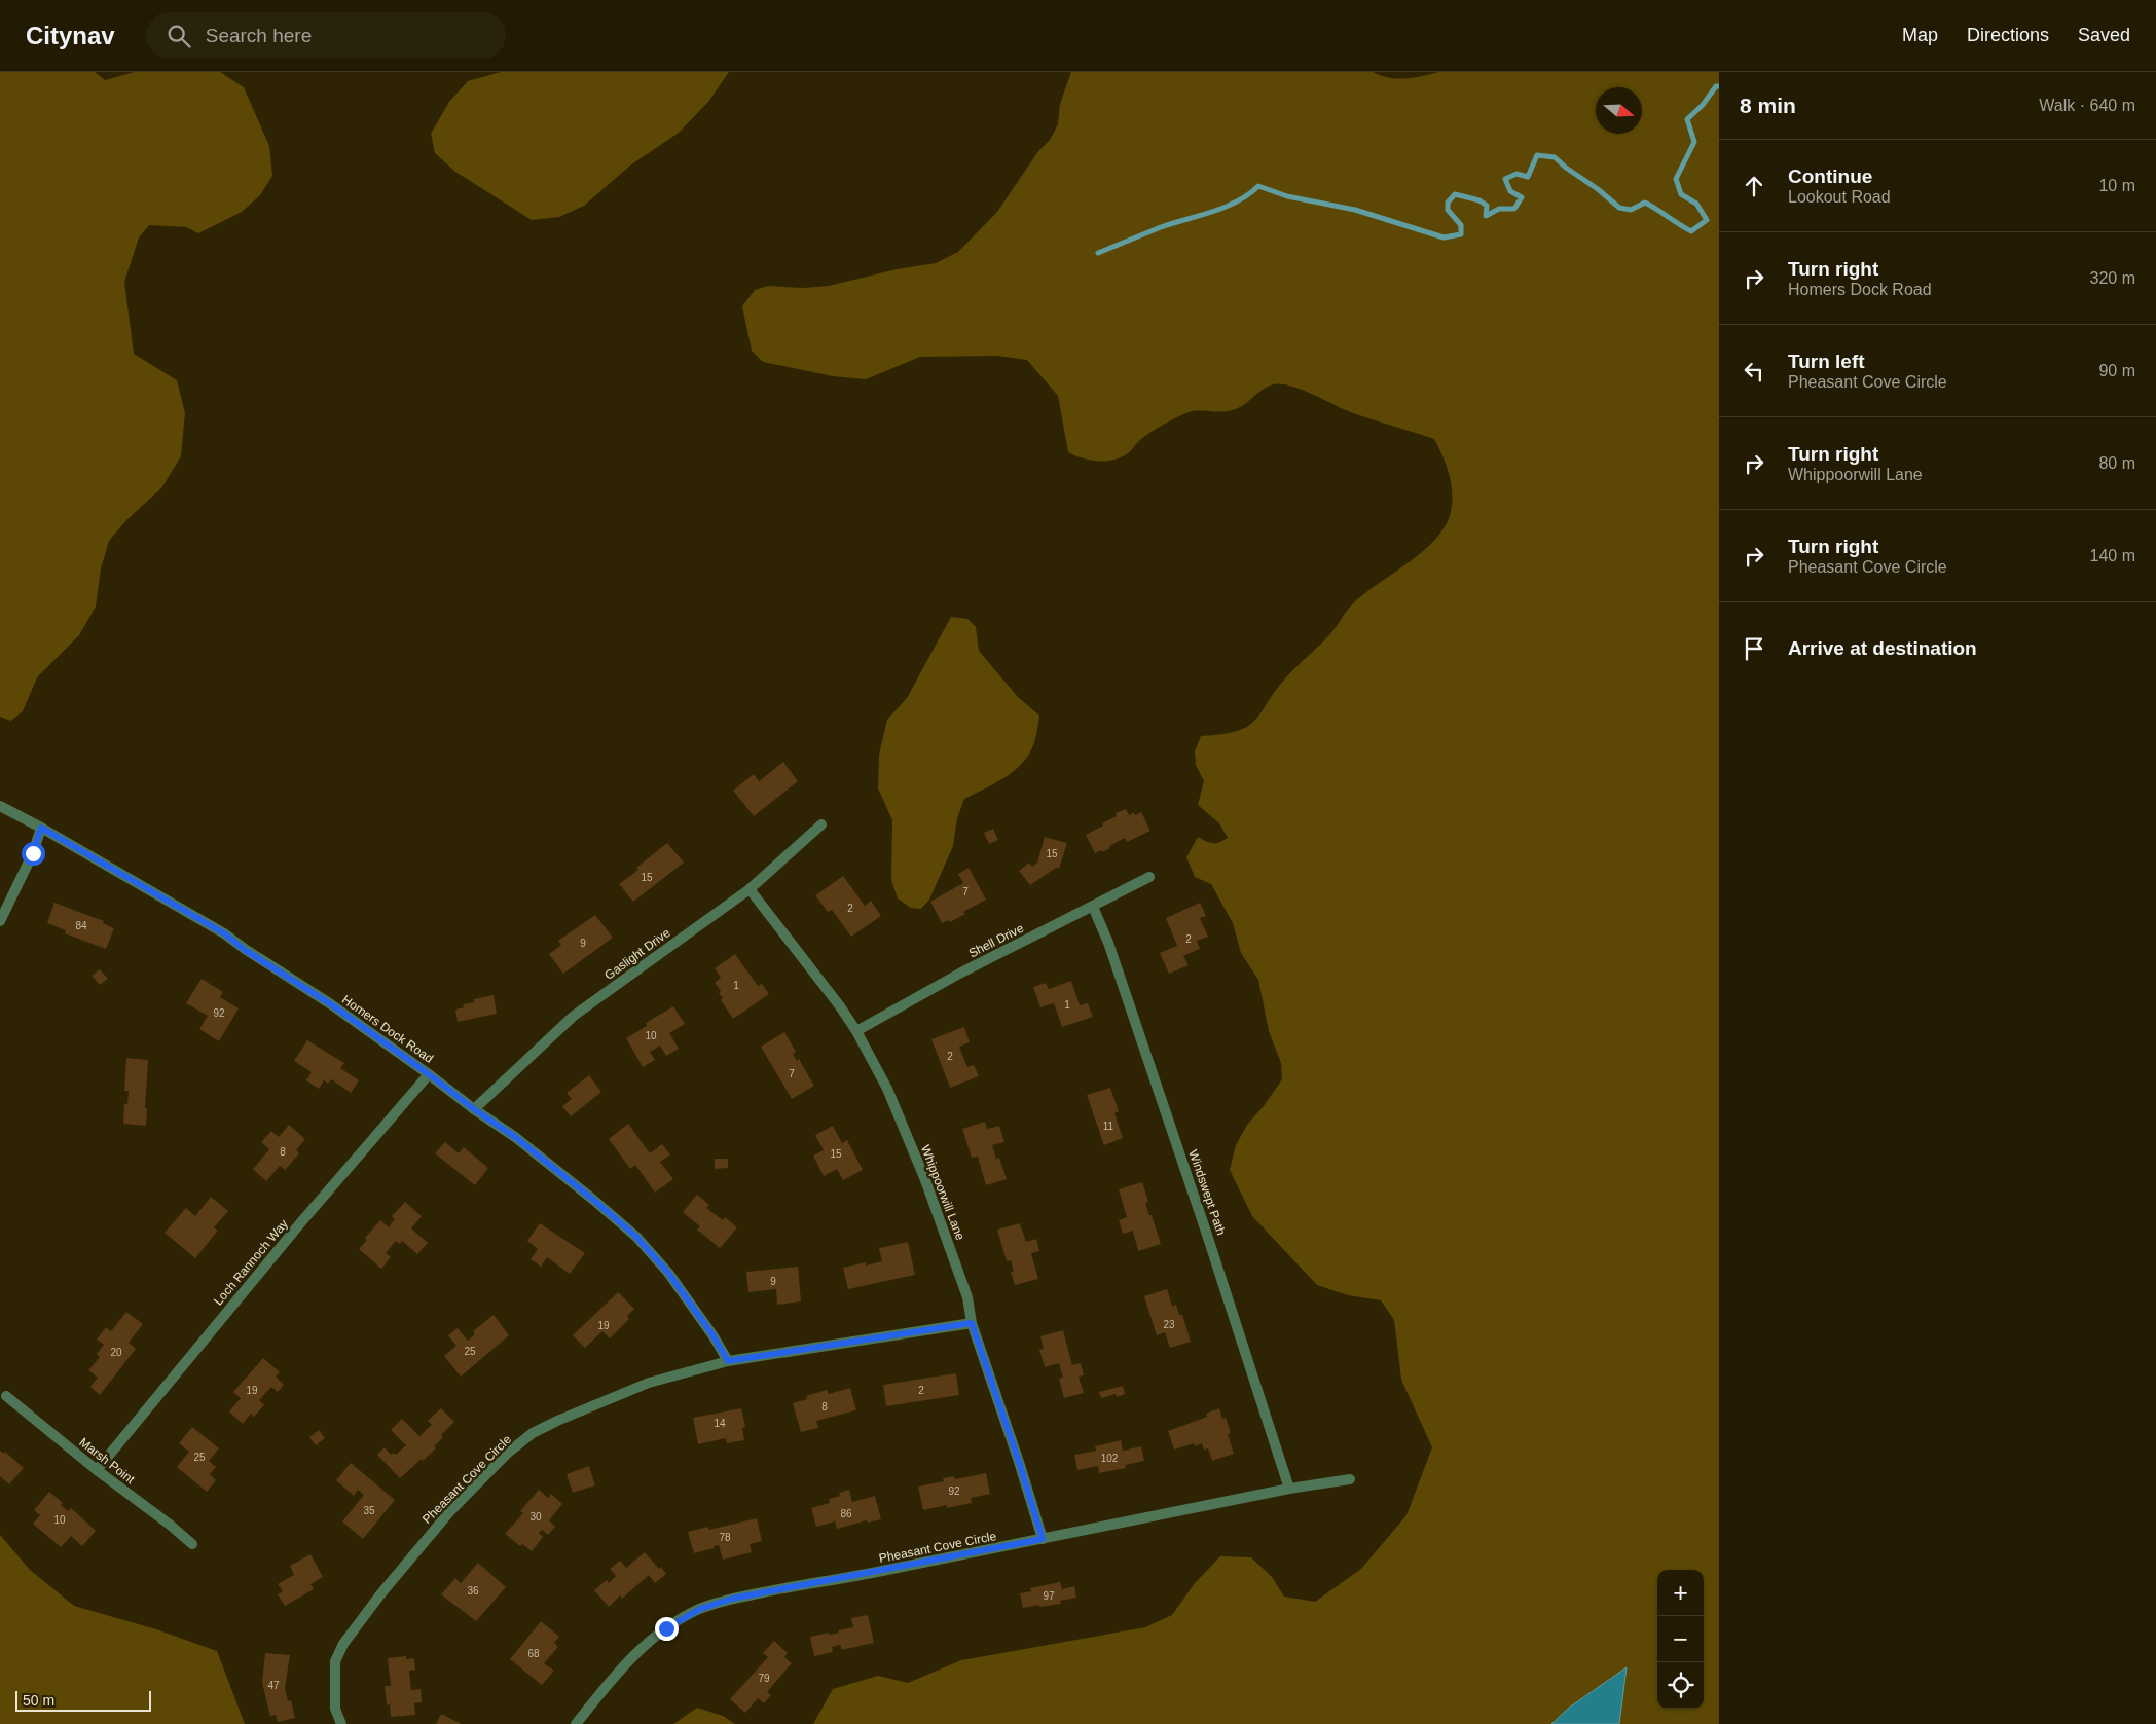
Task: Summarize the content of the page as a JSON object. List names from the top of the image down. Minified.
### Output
{"streets":{"street":["Shell Drive","Gaslight Drive","Homers Dock Road","Whippoorwill Lane","Windswept Path","Loch Rannoch Way","Marsh Point","Pheasant Cove Circle"]},"crossings":[["Shell Drive","Whippoorwill Lane"],["Shell Drive","Windswept Path"],["Gaslight Drive","Homers Dock Road"],["Gaslight Drive","Whippoorwill Lane"],["Homers Dock Road","Loch Rannoch Way"],["Homers Dock Road","Pheasant Cove Circle"],["Whippoorwill Lane","Pheasant Cove Circle"],["Windswept Path","Pheasant Cove Circle"],["Loch Rannoch Way","Marsh Point"]],"house_numbers":["15","15","7","2","84","2","9","1","1","92","10","2","7","11","8","15","9","23","19","25","20","19","2","8","14","25","102","92","35","86","30","10","78","36","97","68","79","47"],"scale_bar":"50 m","north":"right","page":{"header":"Citynav","search":"Search here","nav":["Map","Directions","Saved"],"heading":["8 min","Walk · 640 m"],"list":[["Continue","Lookout Road","10 m"],["Turn right","Homers Dock Road","320 m"],["Turn left","Pheasant Cove Circle","90 m"],["Turn right","Whippoorwill Lane","80 m"],["Turn right","Pheasant Cove Circle","140 m"],"Arrive at destination"],"map_buttons":["+","−"],"scale":"50 m"}}
